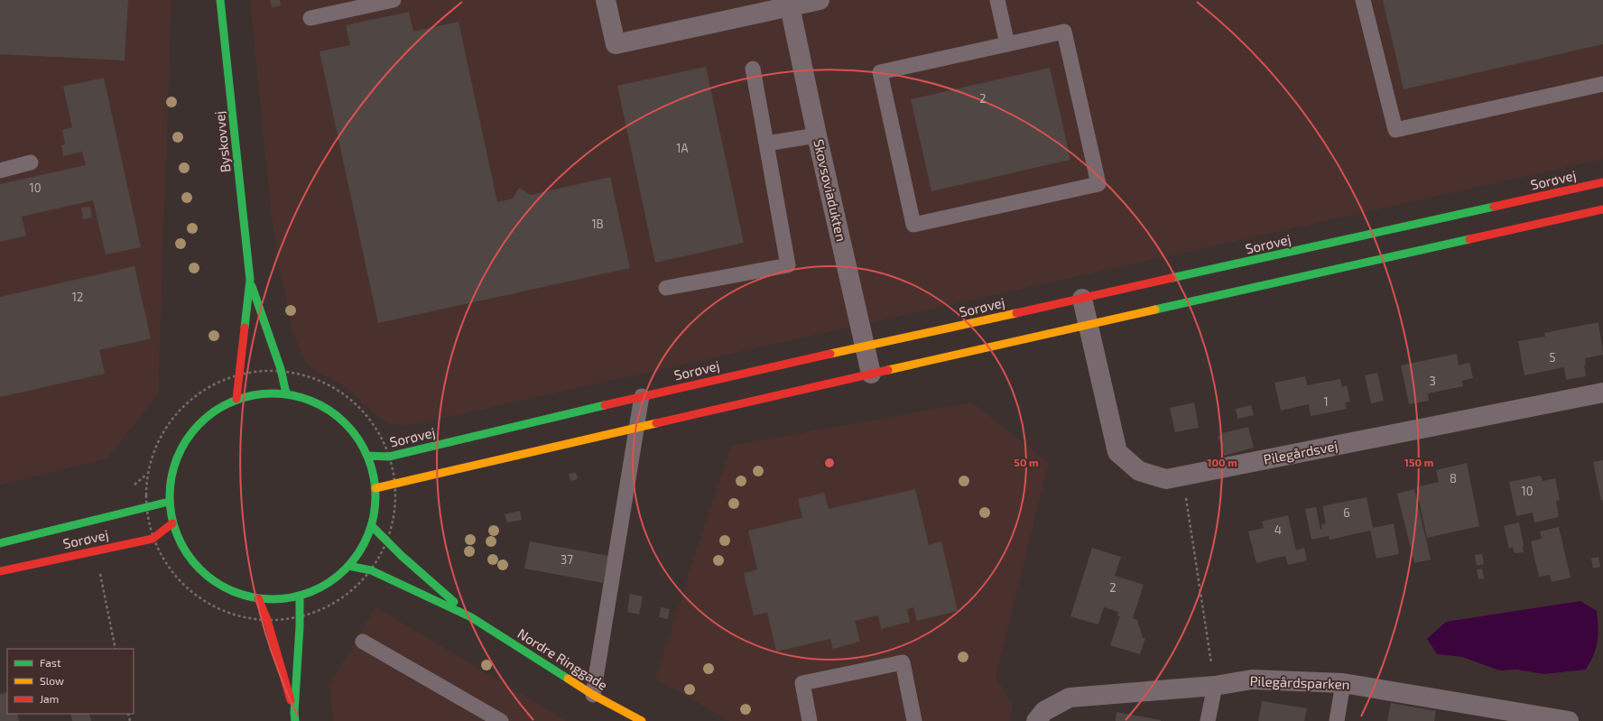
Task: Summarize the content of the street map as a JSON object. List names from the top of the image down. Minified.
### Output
{"streets":{"street":["Byskovvej","Sorøvej","Skovsøviadukten","Pilegårdsvej","Nordre Ringgade","Pilegårdsparken"]},"crossings":[["Sorøvej","Skovsøviadukten"],["Sorøvej","Pilegårdsvej"]],"house_numbers":["2","1A","10","1B","12","5","3","1","8","10","6","4","37","2"],"legend":["Fast","Slow","Jam"],"rings":["50 m","100 m","150 m"]}
